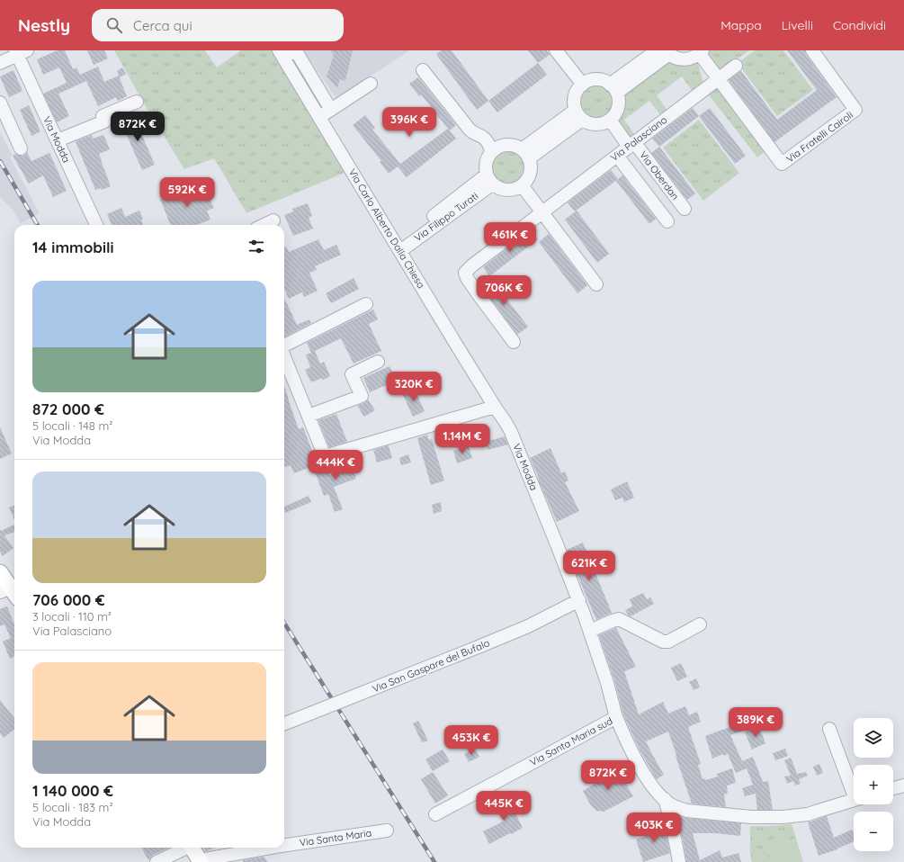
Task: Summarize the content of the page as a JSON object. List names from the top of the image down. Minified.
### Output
{"streets":{"street":["Via Fratelli Cairoli","Via Palasciano","Via Modda","Via Oberdan","Via Filippo Turati","Via Carlo Alberto Dalla Chiesa","Via San Gaspare del Bufalo","Via Santa Maria sud","Via Santa Maria"]},"crossings":[["Via Fratelli Cairoli","Via Palasciano"],["Via Palasciano","Via Oberdan"],["Via Modda","Via Carlo Alberto Dalla Chiesa"],["Via Modda","Via San Gaspare del Bufalo"],["Via Modda","Via Santa Maria sud"],["Via Filippo Turati","Via Carlo Alberto Dalla Chiesa"]],"page":{"header":"Nestly","search":"Cerca qui","nav":["Mappa","Livelli","Condividi"],"price":["396K €","872K €","592K €","461K €","706K €","320K €","1.14M €","444K €","621K €","389K €","453K €","872K €","445K €","403K €"],"heading":"14 immobili","list":[{"name":"872 000 €","note":"5 locali · 148 m² · Via Modda"},{"name":"706 000 €","note":"3 locali · 110 m² · Via Palasciano"},{"name":"1 140 000 €","note":"5 locali · 183 m² · Via Modda"}],"map_buttons":["+","−"]}}
